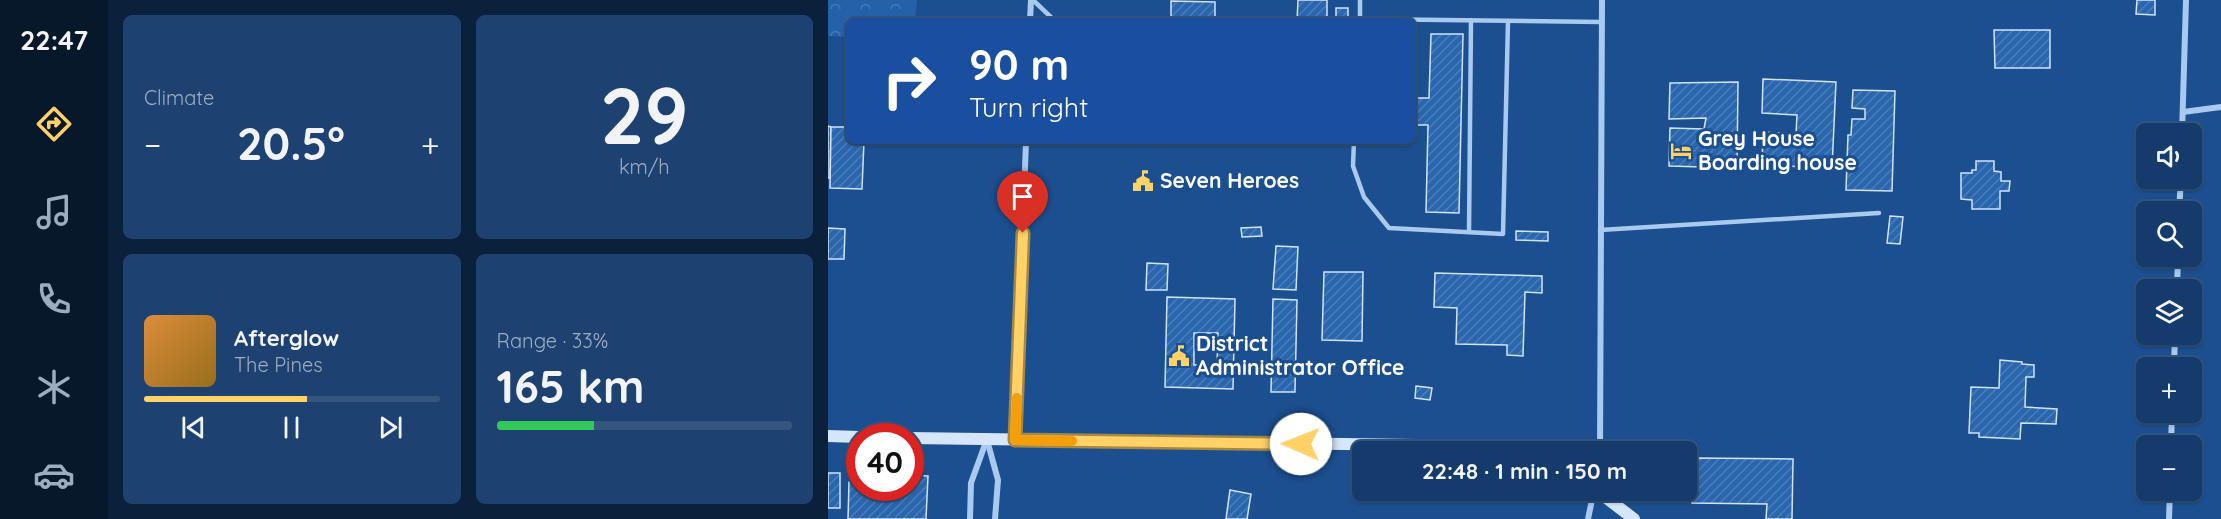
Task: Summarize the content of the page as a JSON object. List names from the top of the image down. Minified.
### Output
{"places":{"hotel":["Grey House Boarding house"],"public building":["Seven Heroes","District Administrator Office"]},"page":{"tabs":"22:47","tile":["Climate",["29","km/h"],["Range · 33%","165 km"]],"turn":["90 m","Turn right"],"heat":["−","20.5°","+"],"map_buttons":["+","−"],"song":["Afterglow","The Pines"],"limit":"40","trip":"22:48 · 1 min · 150 m"}}
